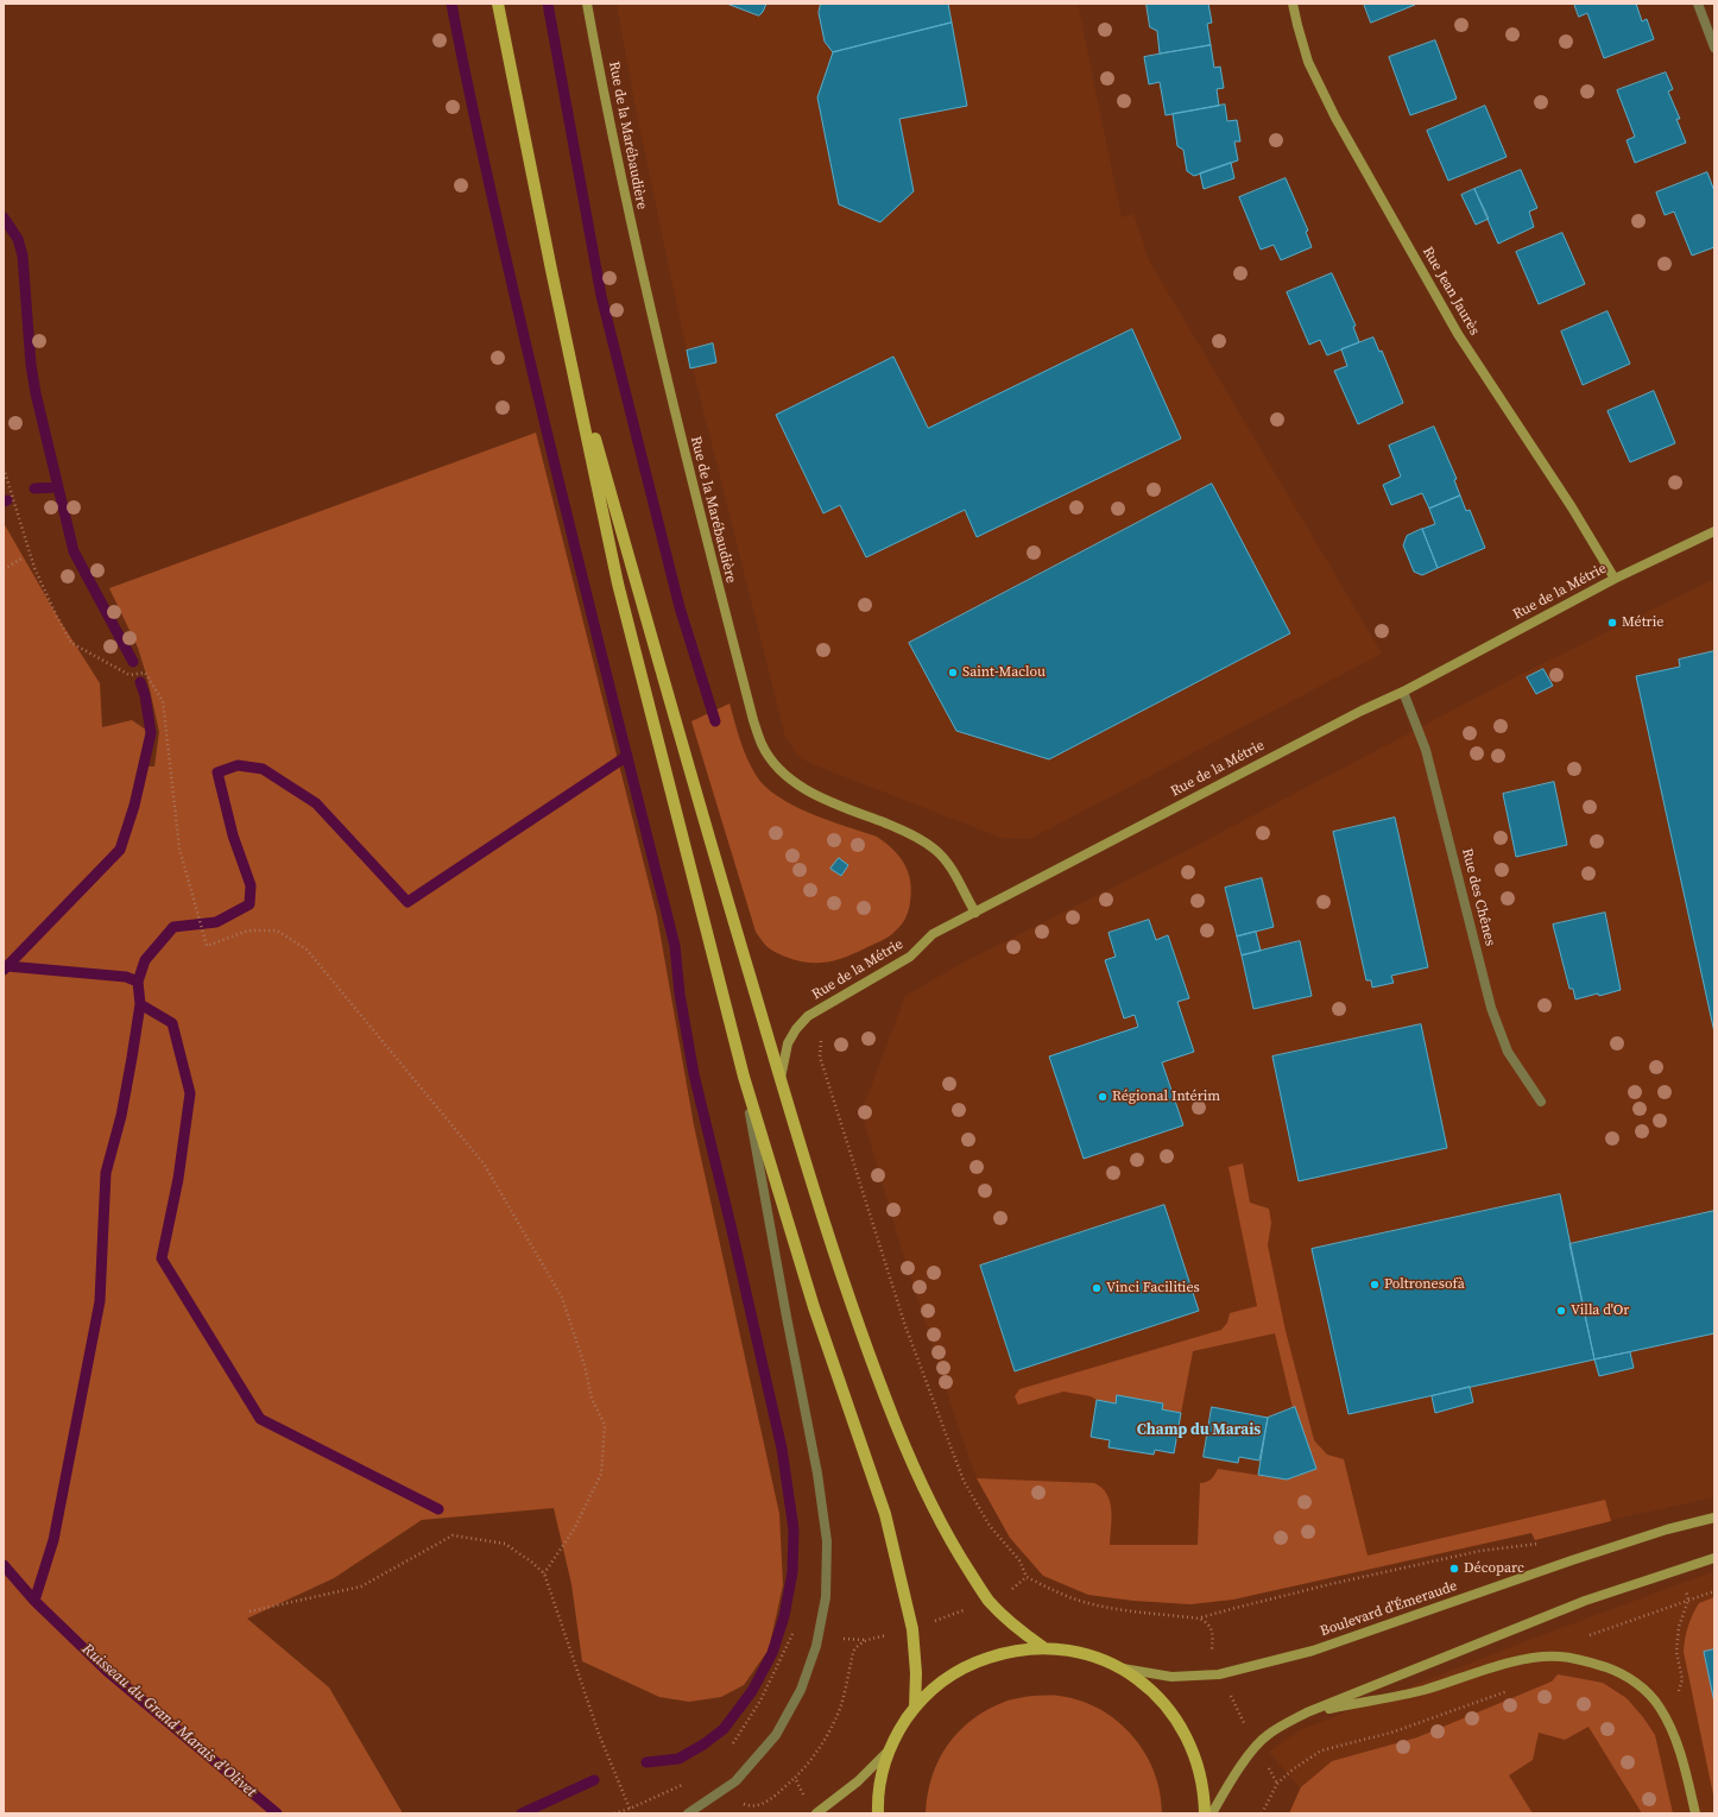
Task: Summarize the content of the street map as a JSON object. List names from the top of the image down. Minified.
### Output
{"streets":{"street":["Rue de la Marébaudière","Rue Jean Jaurès","Rue de la Métrie","Rue des Chênes","Boulevard d'Émeraude"]},"crossings":[["Rue de la Marébaudière","Rue de la Métrie"],["Rue Jean Jaurès","Rue de la Métrie"],["Rue de la Métrie","Rue des Chênes"]],"districts":["Champ du Marais"],"water":["Ruisseau du Grand Marais d'Olivet"],"places":["Métrie","Saint-Maclou","Régional Intérim","Poltronesofà","Vinci Facilities","Villa d'Or","Décoparc"]}
